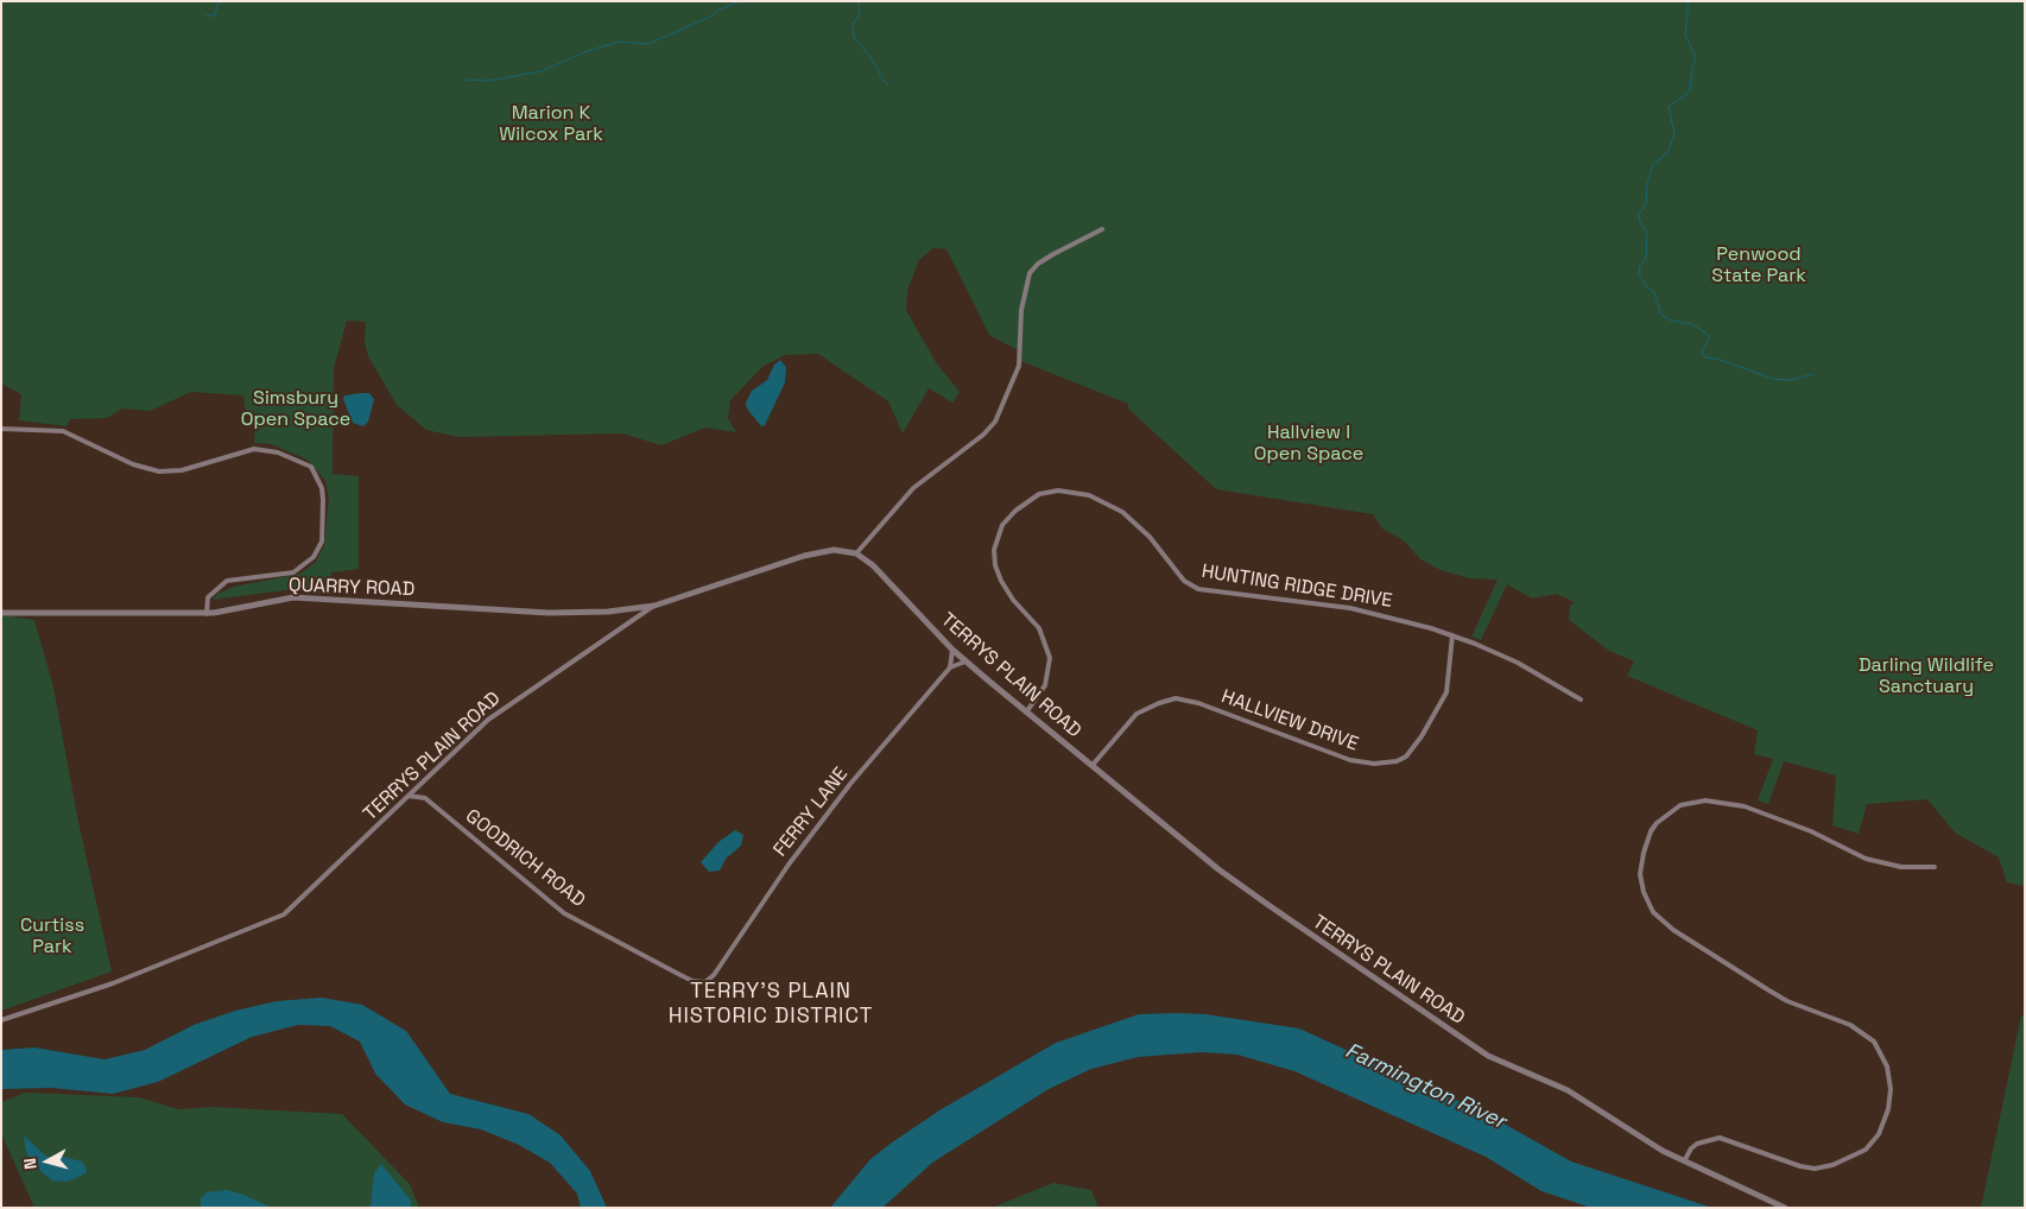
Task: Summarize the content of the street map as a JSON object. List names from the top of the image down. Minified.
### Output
{"streets":{"street":["HUNTING RIDGE DRIVE","QUARRY ROAD","TERRYS PLAIN ROAD","HALLVIEW DRIVE","FERRY LANE","GOODRICH ROAD"]},"crossings":[["HUNTING RIDGE DRIVE","TERRYS PLAIN ROAD"],["HUNTING RIDGE DRIVE","HALLVIEW DRIVE"],["QUARRY ROAD","TERRYS PLAIN ROAD"],["TERRYS PLAIN ROAD","HALLVIEW DRIVE"],["TERRYS PLAIN ROAD","FERRY LANE"],["TERRYS PLAIN ROAD","GOODRICH ROAD"],["FERRY LANE","GOODRICH ROAD"]],"districts":["TERRY'S PLAIN HISTORIC DISTRICT"],"water":["Farmington River"],"parks":["Marion K Wilcox Park","Penwood State Park","Simsbury Open Space","Hallview I Open Space","Darling Wildlife Sanctuary","Curtiss Park"],"north":"left"}
